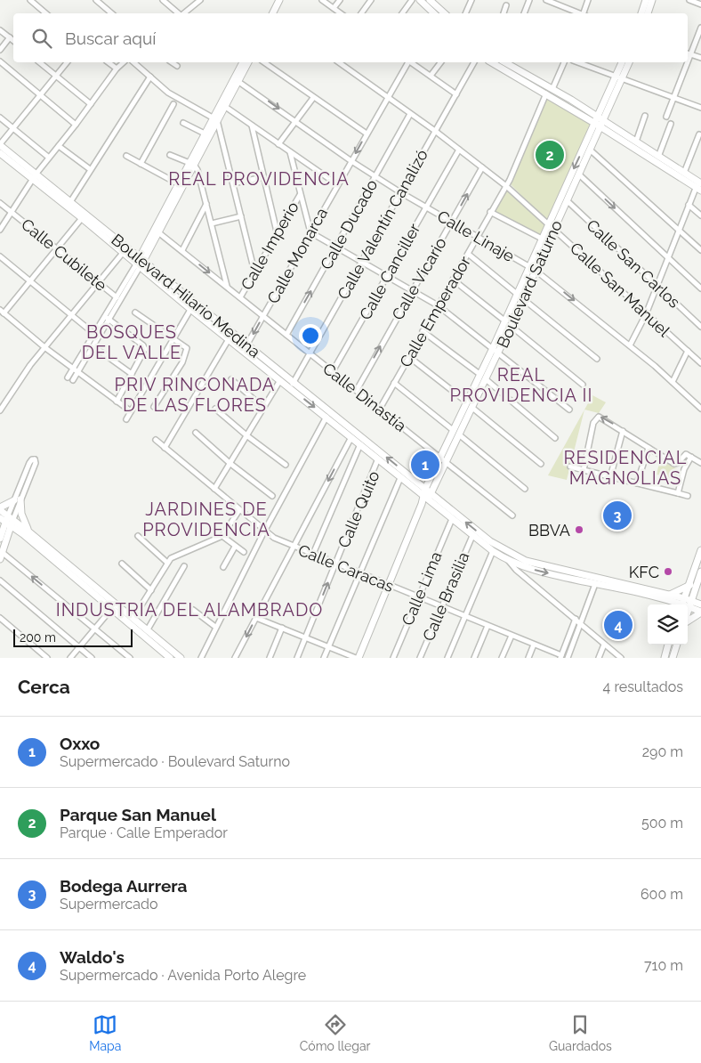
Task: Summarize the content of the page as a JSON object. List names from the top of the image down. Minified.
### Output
{"streets":{"street":["Calle Ducado","Calle Valentín Canalizó","Calle Linaje","Calle Imperio","Calle Cubilete","Calle Monarca","Calle San Carlos","Calle Canciller","Calle Vicario","Boulevard Saturno","Calle San Manuel","Boulevard Hilario Medina","Calle Emperador","Calle Dinastía","Calle Quito","Calle Caracas","Calle Lima","Calle Brasilia"]},"crossings":[["Calle Ducado","Calle Linaje"],["Calle Ducado","Calle San Manuel"],["Calle Ducado","Calle Dinastía"],["Calle Valentín Canalizó","Calle Linaje"],["Calle Valentín Canalizó","Calle San Manuel"],["Calle Valentín Canalizó","Boulevard Hilario Medina"],["Calle Valentín Canalizó","Calle Dinastía"],["Calle Linaje","Calle Monarca"],["Calle Linaje","Calle Canciller"],["Calle Linaje","Calle Vicario"],["Calle Linaje","Boulevard Saturno"],["Calle Linaje","Calle Emperador"],["Calle Imperio","Calle Dinastía"],["Calle Monarca","Calle San Manuel"],["Calle Monarca","Boulevard Hilario Medina"],["Calle Monarca","Calle Dinastía"],["Calle San Carlos","Boulevard Saturno"],["Calle Canciller","Calle San Manuel"],["Calle Canciller","Calle Dinastía"],["Calle Vicario","Calle San Manuel"],["Calle Vicario","Calle Dinastía"],["Boulevard Saturno","Calle San Manuel"],["Boulevard Saturno","Boulevard Hilario Medina"],["Boulevard Saturno","Calle Dinastía"],["Boulevard Saturno","Calle Caracas"],["Calle San Manuel","Calle Emperador"],["Boulevard Hilario Medina","Calle Quito"],["Boulevard Hilario Medina","Calle Lima"],["Boulevard Hilario Medina","Calle Brasilia"],["Calle Emperador","Calle Dinastía"],["Calle Quito","Calle Caracas"],["Calle Caracas","Calle Lima"],["Calle Caracas","Calle Brasilia"]],"one_way":["Calle Ducado","Calle Vicario"],"districts":["REAL PROVIDENCIA","BOSQUES DEL VALLE","REAL PROVIDENCIA II","PRIV RINCONADA DE LAS FLORES","RESIDENCIAL MAGNOLIAS","JARDINES DE PROVIDENCIA","INDUSTRIA DEL ALAMBRADO"],"places":["BBVA","KFC"],"scale_bar":"200 m","page":{"search":"Buscar aquí","pins":["2","1","3","4"],"scale":"200 m","heading":["Cerca","4 resultados"],"list":[{"mark":"1","name":"Oxxo","note":"Supermercado · Boulevard Saturno","value":"290 m"},{"mark":"2","name":"Parque San Manuel","note":"Parque · Calle Emperador","value":"500 m"},{"mark":"3","name":"Bodega Aurrera","note":"Supermercado","value":"600 m"},{"mark":"4","name":"Waldo's","note":"Supermercado · Avenida Porto Alegre","value":"710 m"}],"nav":["Mapa","Cómo llegar","Guardados"]}}
